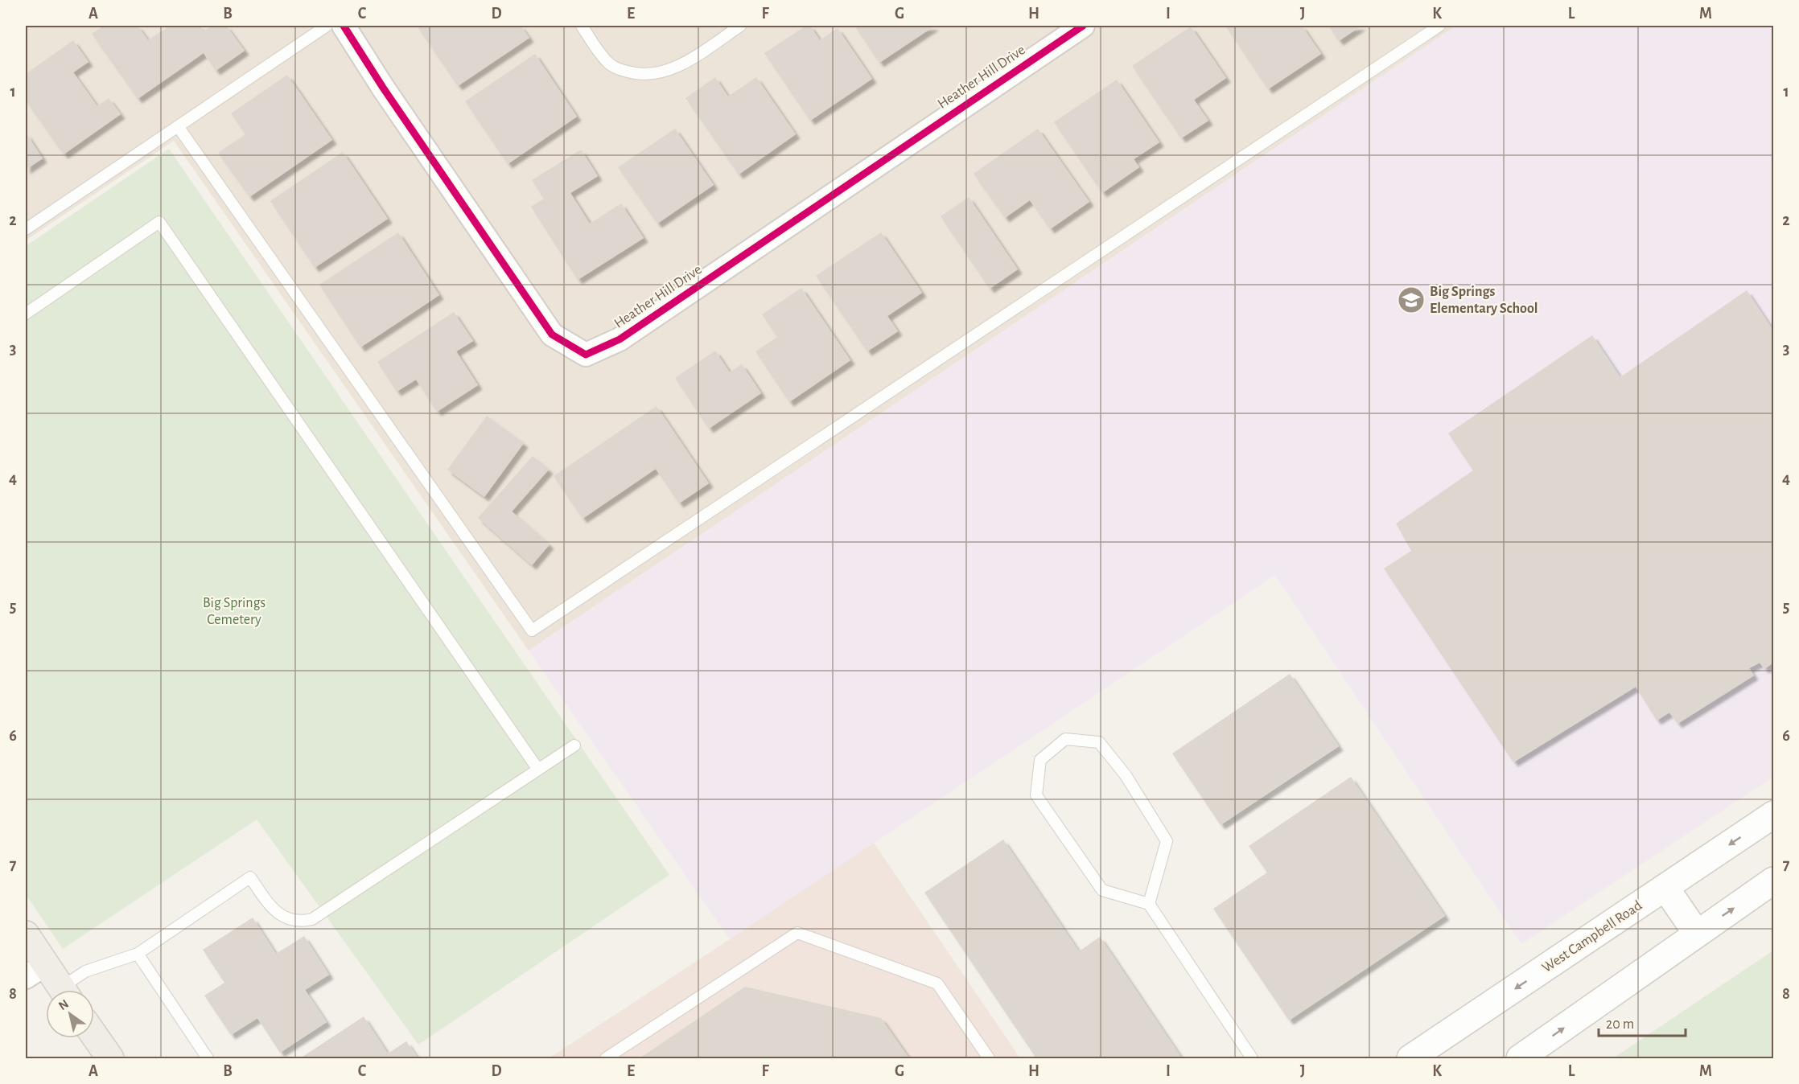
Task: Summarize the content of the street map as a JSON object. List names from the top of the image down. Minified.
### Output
{"streets":{"main road":["West Campbell Road"],"street":["Heather Hill Drive"]},"parks":["Big Springs Cemetery"],"places":{"school or university":["Big Springs Elementary School"]},"scale_bar":"20 m","north":"top left","grid":{"columns":["A","B","C","D","E","F","G","H","I","J","K","L","M"],"rows":["1","2","3","4","5","6","7","8"]}}
